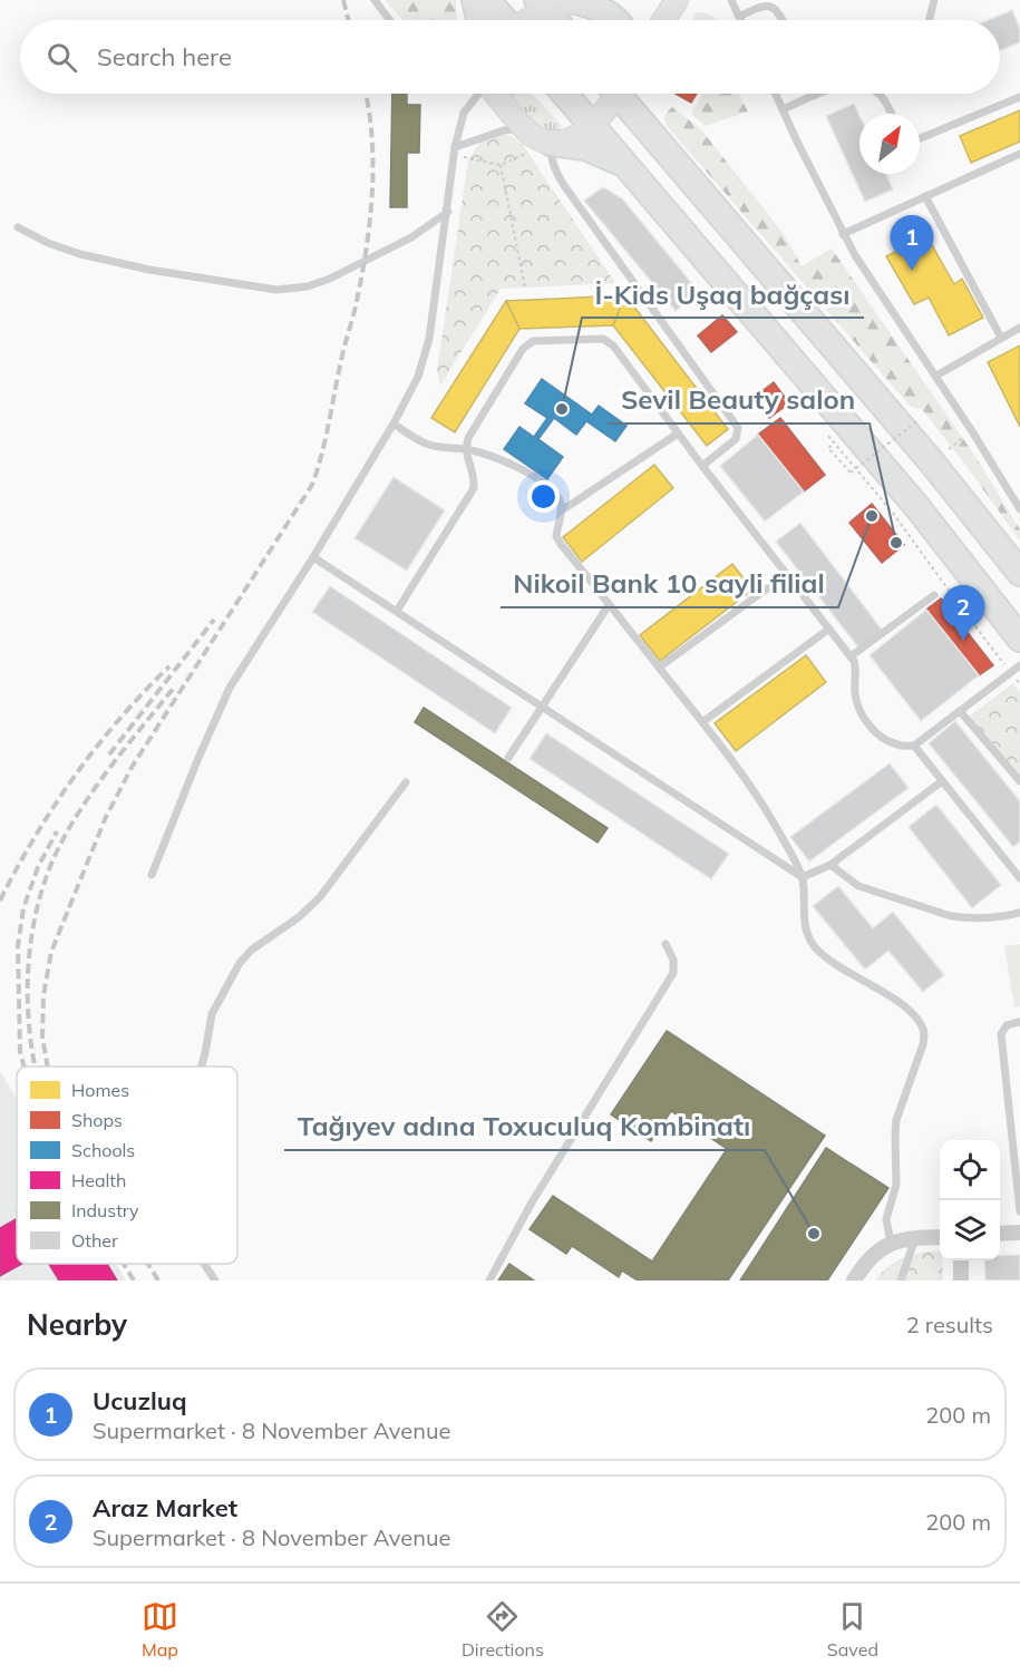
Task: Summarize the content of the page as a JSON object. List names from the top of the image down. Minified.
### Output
{"places":["İ-Kids Uşaq bağçası","Nikoil Bank 10 sayli filial","Sevil Beauty salon","Tağıyev adına Toxuculuq Kombinatı"],"legend":["Homes","Shops","Schools","Health","Industry","Other"],"north":"top right","page":{"search":"Search here","pins":["1","2"],"heading":["Nearby","2 results"],"list":[{"mark":"1","name":"Ucuzluq","note":"Supermarket · 8 November Avenue","value":"200 m"},{"mark":"2","name":"Araz Market","note":"Supermarket · 8 November Avenue","value":"200 m"}],"nav":["Map","Directions","Saved"]}}
